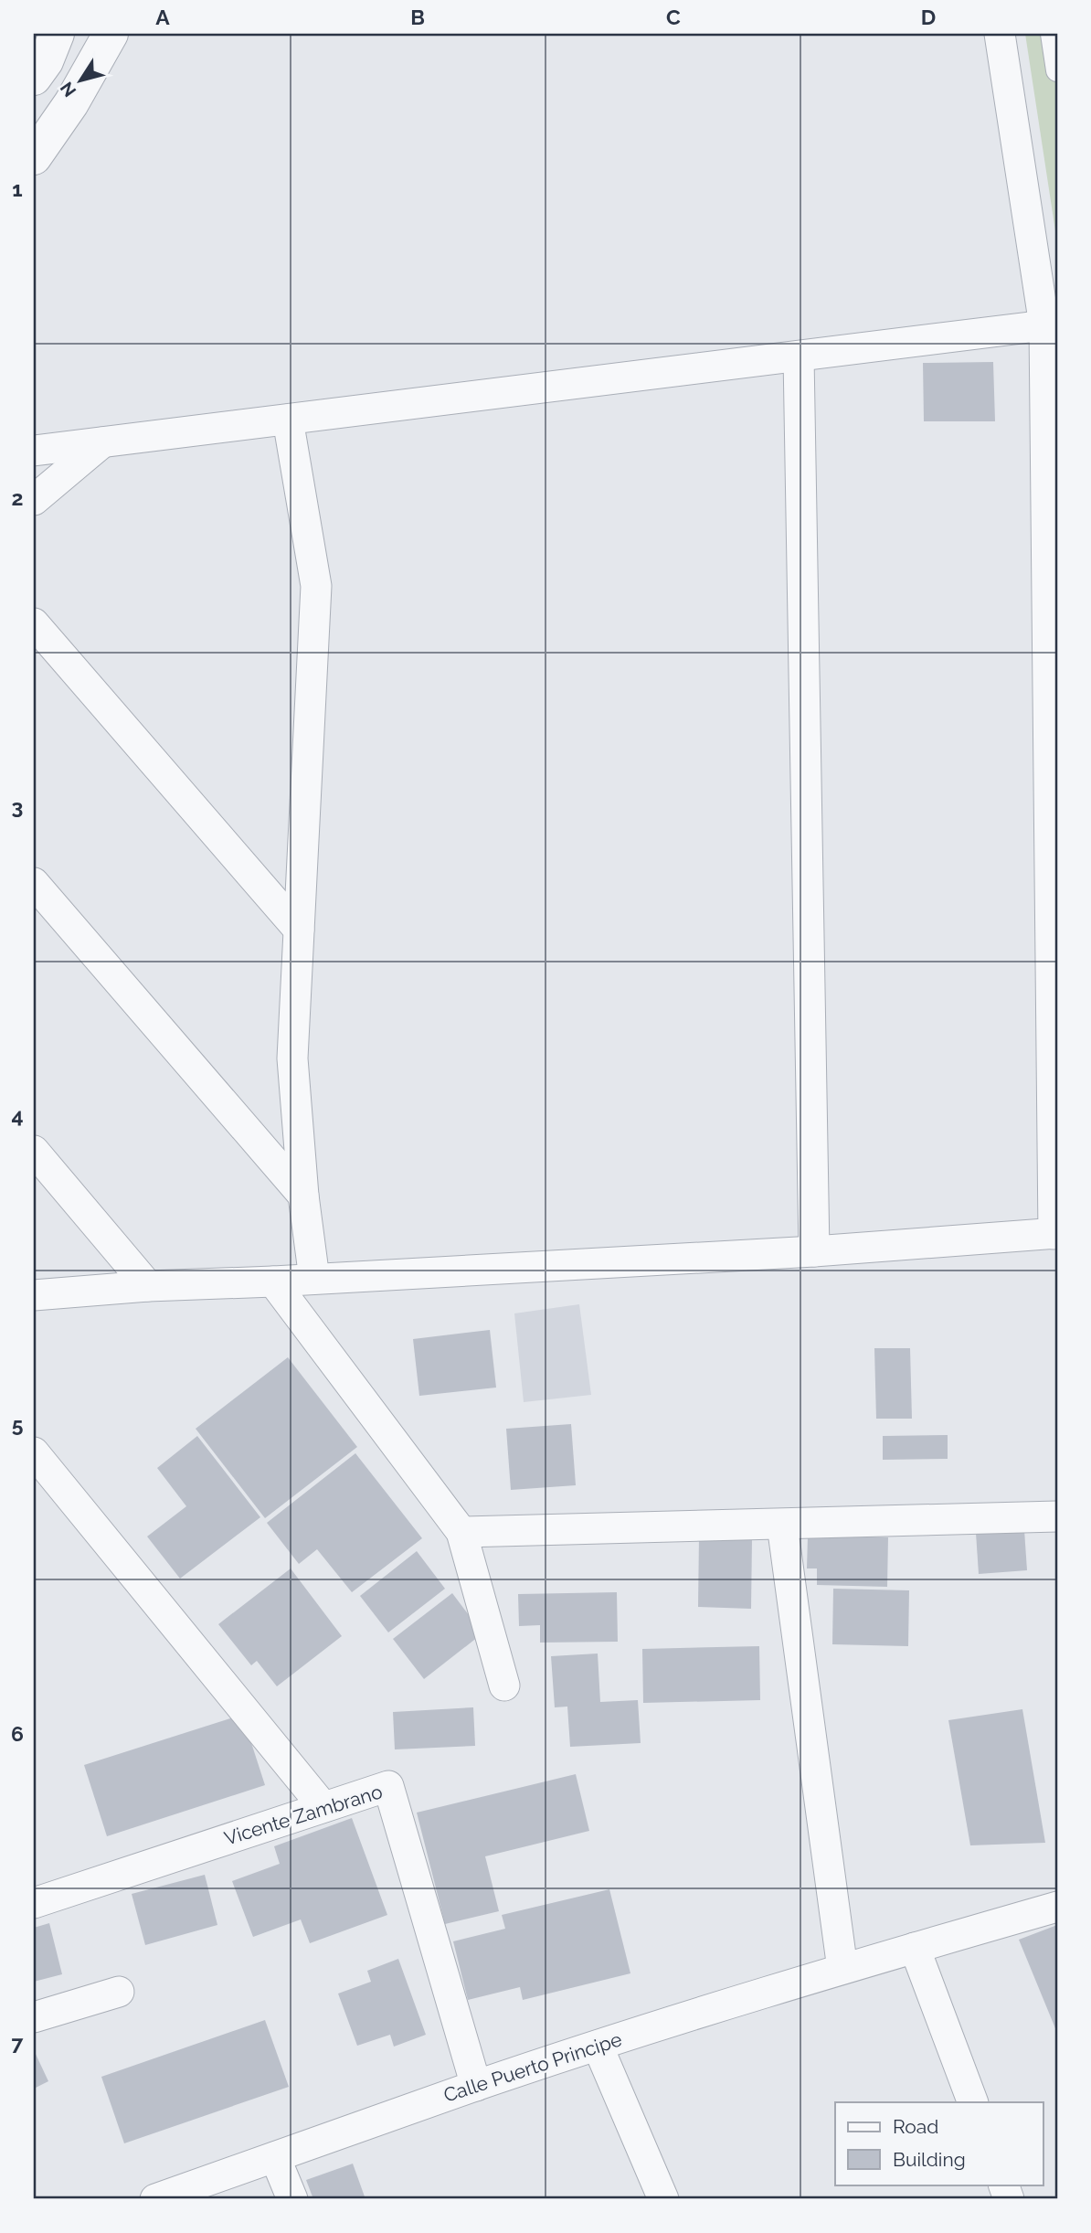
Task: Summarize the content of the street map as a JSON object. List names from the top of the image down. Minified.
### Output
{"streets":{"street":["Vicente Zambrano","Calle Puerto Principe"]},"crossings":[["Vicente Zambrano","Calle Puerto Principe"]],"legend":["Road","Building"],"north":"bottom left","grid":{"columns":["A","B","C","D"],"rows":["1","2","3","4","5","6","7"]}}
